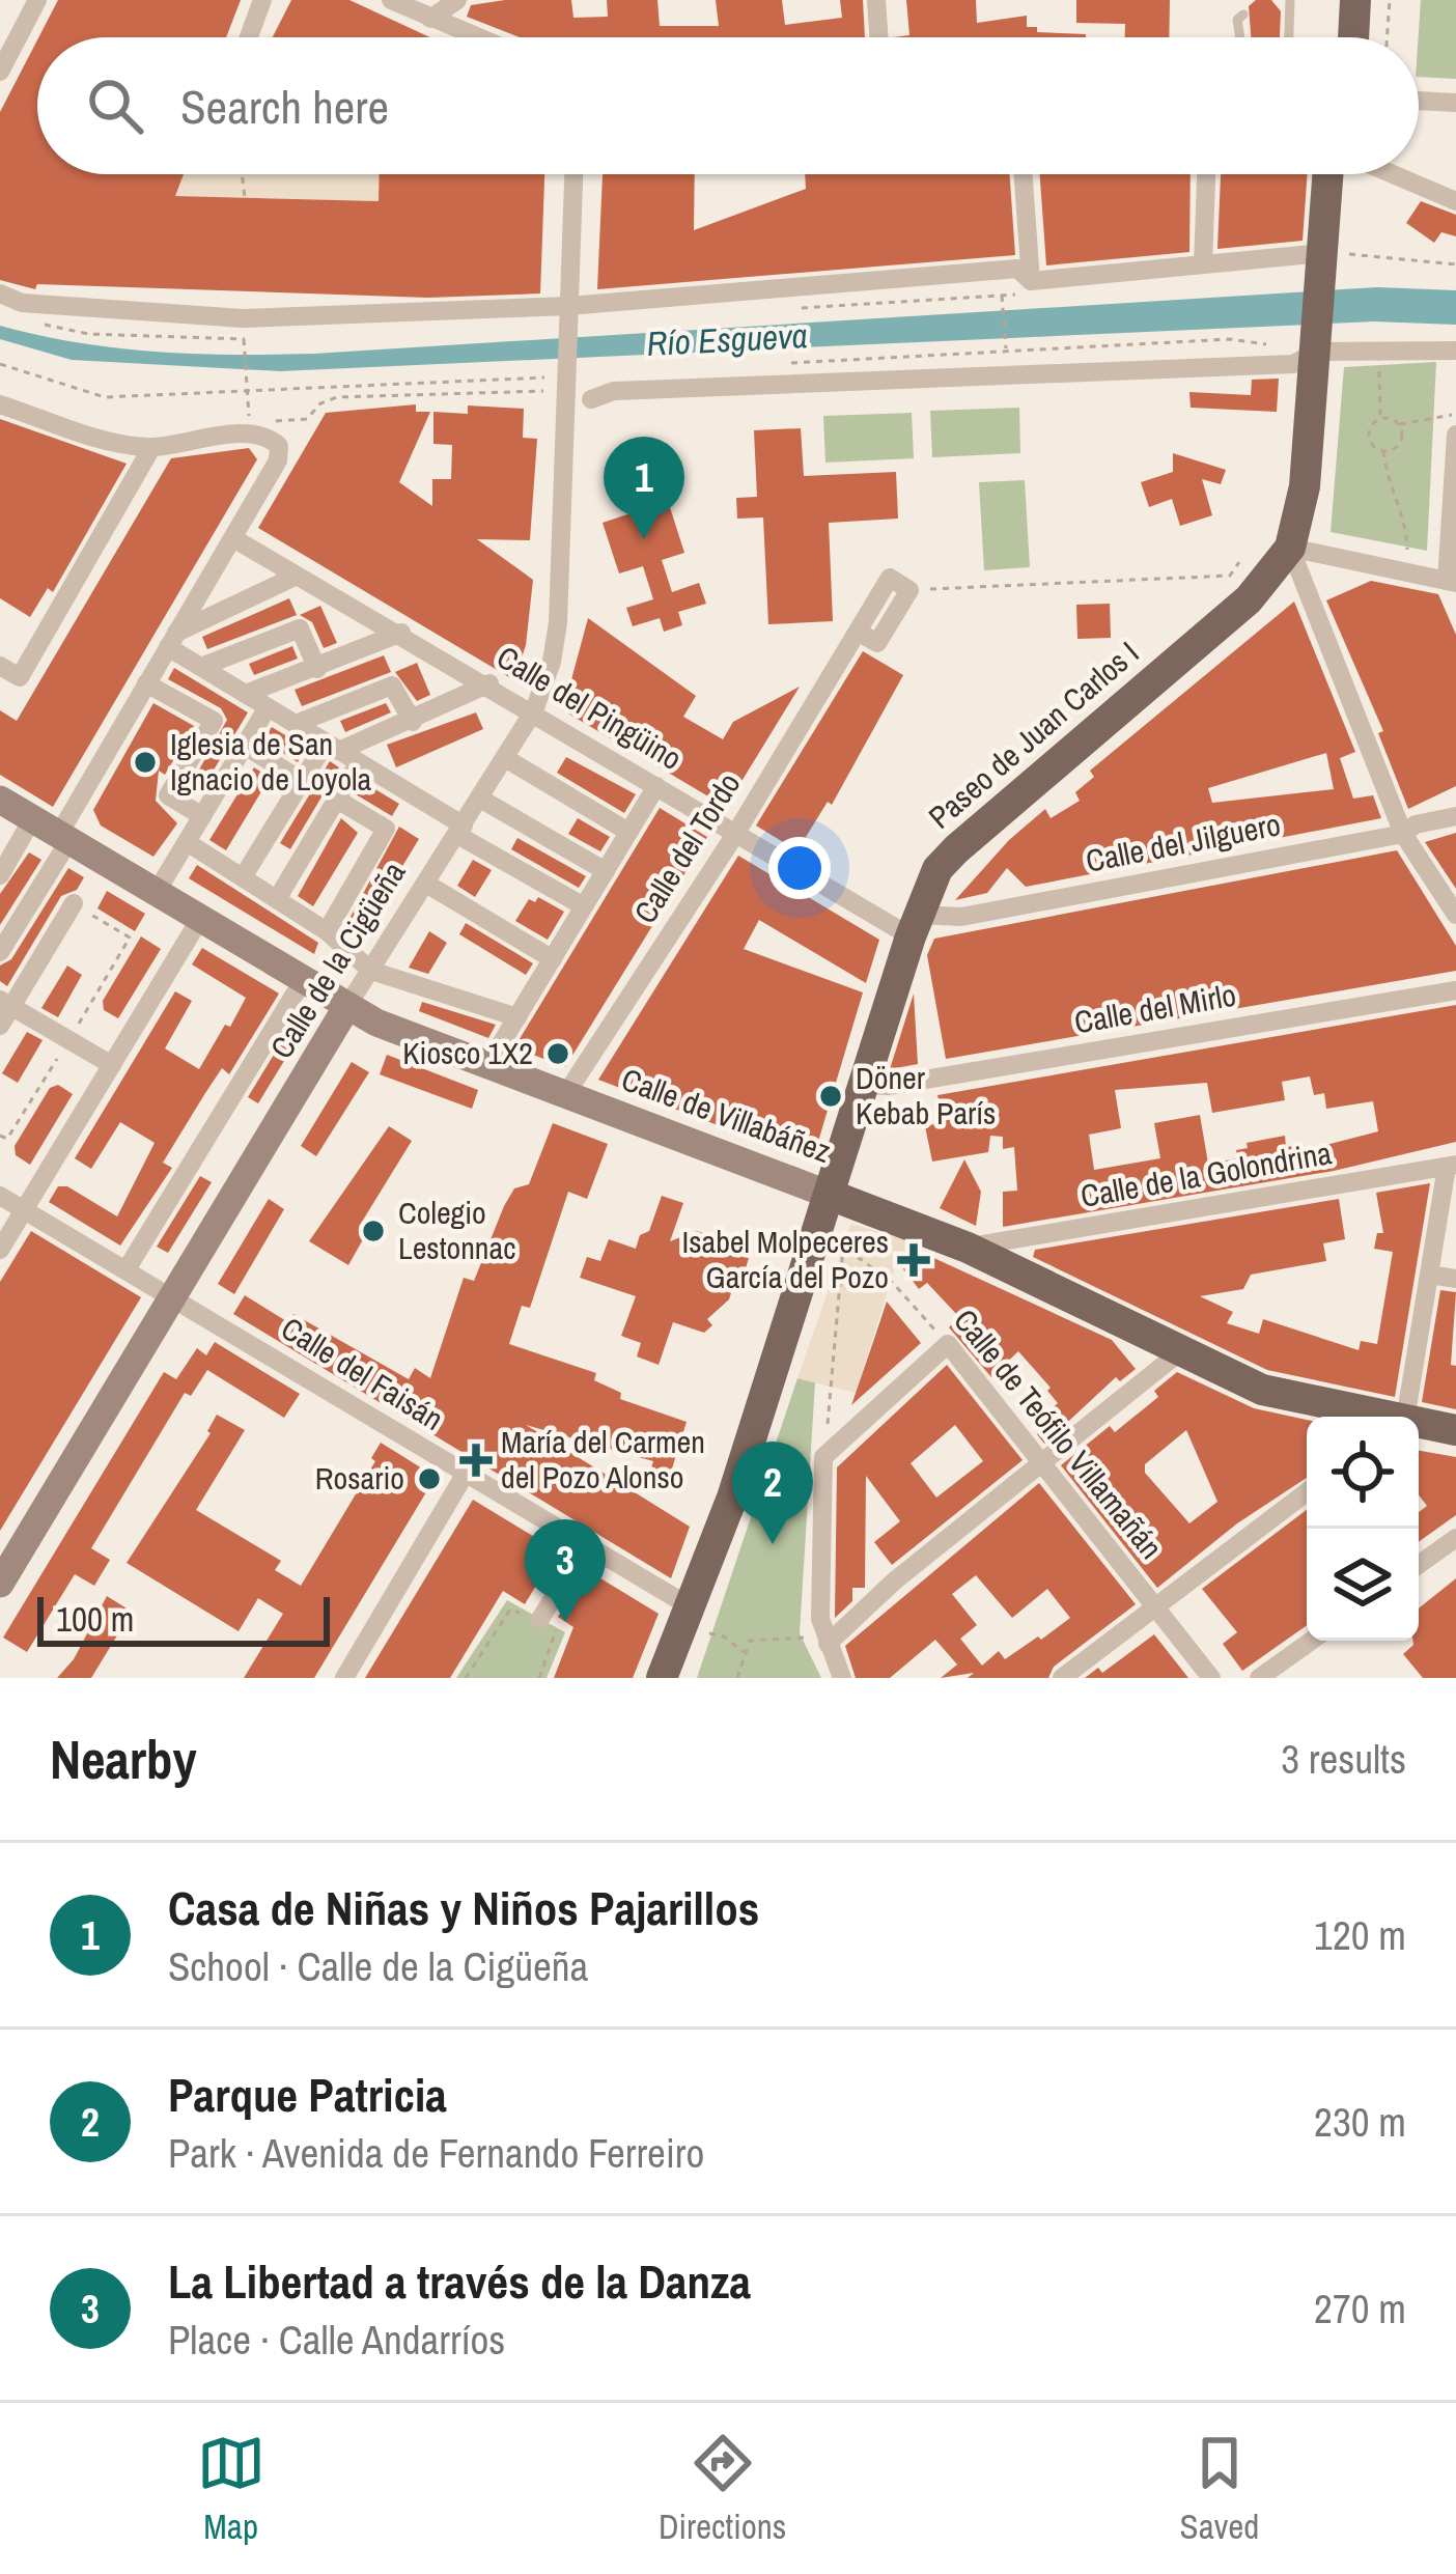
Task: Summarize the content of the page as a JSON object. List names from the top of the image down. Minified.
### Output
{"streets":{"main road":["Paseo de Juan Carlos I","Calle de la Cigüeña","Calle de Villabáñez"],"street":["Calle del Pingüino","Calle del Jilguero","Calle del Tordo","Calle del Mirlo","Calle de la Golondrina","Calle del Faisán","Calle de Teófilo Villamañán"]},"crossings":[["Calle del Pingüino","Paseo de Juan Carlos I"],["Calle del Pingüino","Calle del Jilguero"],["Calle del Pingüino","Calle del Tordo"],["Calle del Pingüino","Calle de la Cigüeña"],["Paseo de Juan Carlos I","Calle del Jilguero"],["Paseo de Juan Carlos I","Calle del Mirlo"],["Paseo de Juan Carlos I","Calle de Villabáñez"],["Paseo de Juan Carlos I","Calle del Faisán"],["Calle del Tordo","Calle de Villabáñez"],["Calle de la Cigüeña","Calle de Villabáñez"],["Calle de la Cigüeña","Calle del Faisán"],["Calle de Villabáñez","Calle de la Golondrina"]],"water":["Río Esgueva"],"places":{"other":["Iglesia de San Ignacio de Loyola","Kiosco 1X2","Döner Kebab París","Colegio Lestonnac","Rosario"],"health":["Isabel Molpeceres García del Pozo","María del Carmen del Pozo Alonso"]},"scale_bar":"100 m","page":{"search":"Search here","pins":["1","2","3"],"scale":"100 m","heading":["Nearby","3 results"],"list":[{"mark":"1","name":"Casa de Niñas y Niños Pajarillos","note":"School · Calle de la Cigüeña","value":"120 m"},{"mark":"2","name":"Parque Patricia","note":"Park · Avenida de Fernando Ferreiro","value":"230 m"},{"mark":"3","name":"La Libertad a través de la Danza","note":"Place · Calle Andarríos","value":"270 m"}],"nav":["Map","Directions","Saved"]}}
